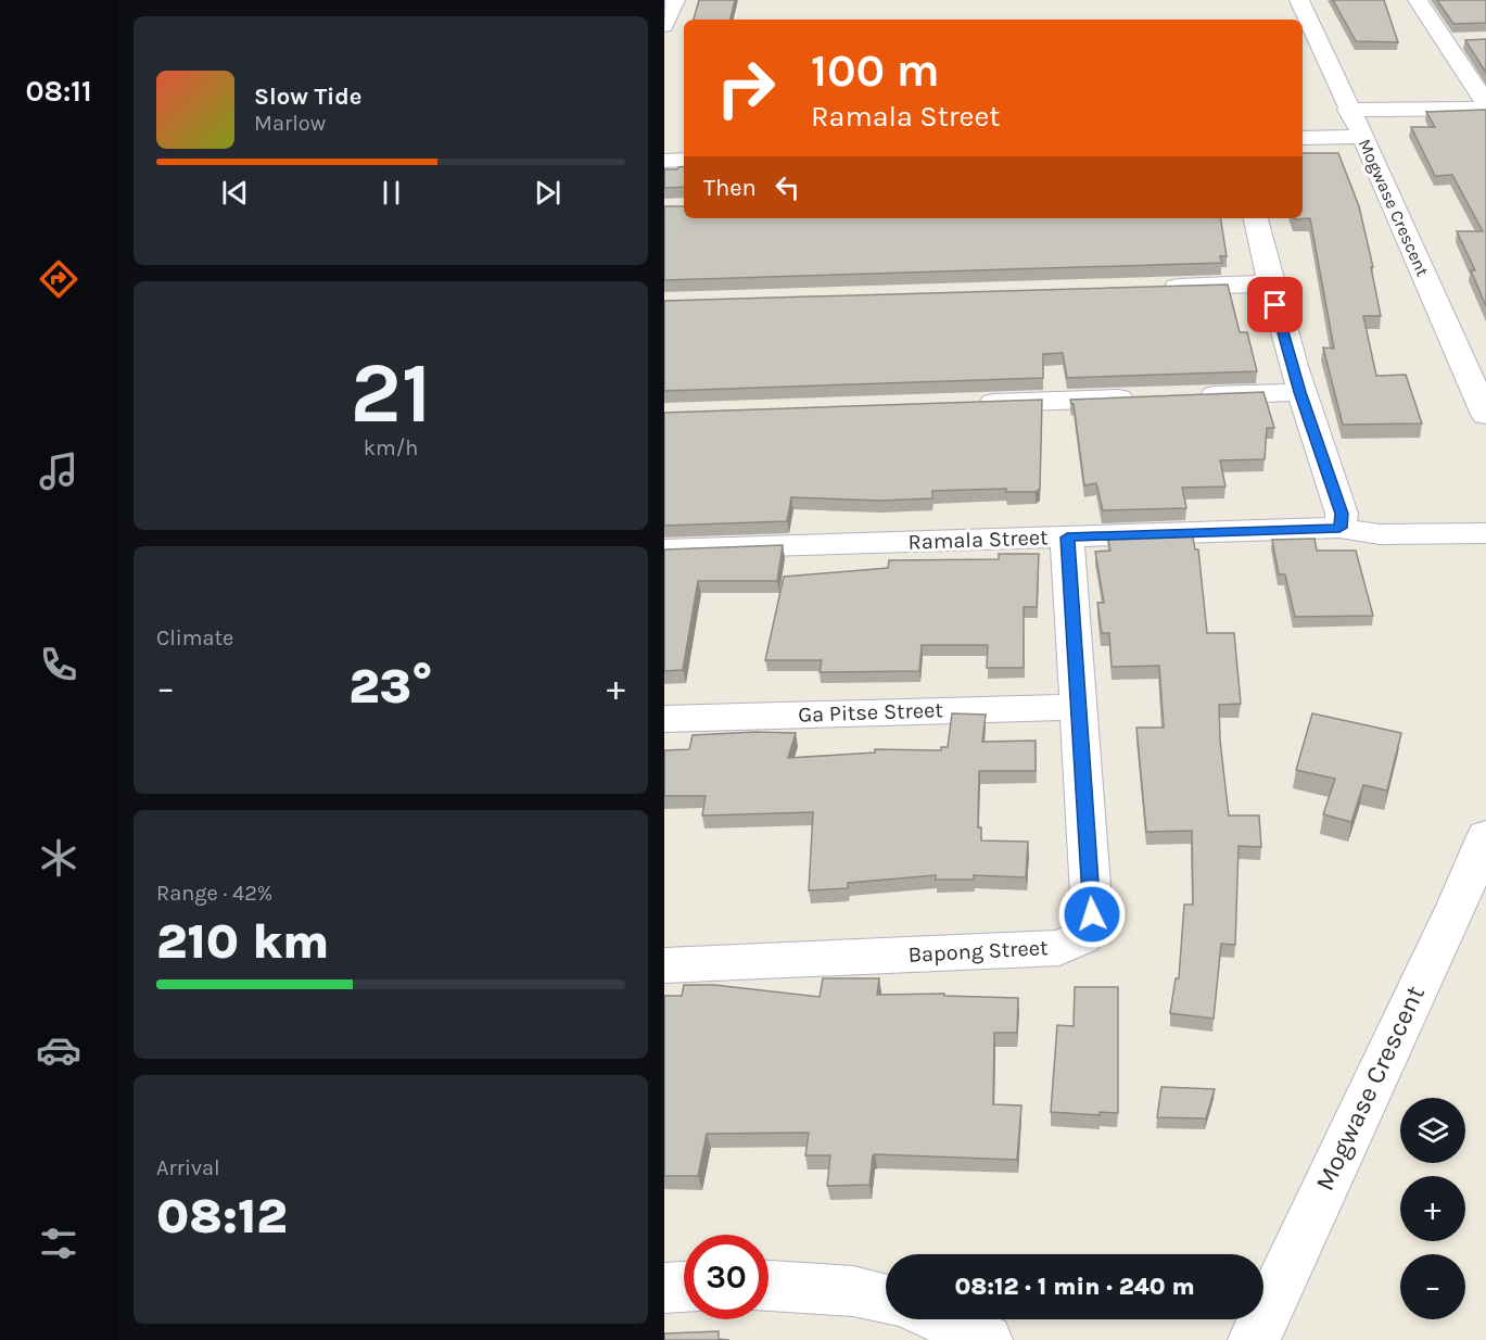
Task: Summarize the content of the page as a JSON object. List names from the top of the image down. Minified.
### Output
{"streets":{"street":["Mogwase Crescent","Ramala Street","Ga Pitse Street","Bapong Street"]},"crossings":[["Ramala Street","Bapong Street"],["Ga Pitse Street","Bapong Street"]],"page":{"tabs":"08:11","turn":["100 m","Ramala Street"],"song":["Slow Tide","Marlow"],"then":"Then","tile":[["21","km/h"],"Climate",["Range · 42%","210 km"],["Arrival","08:12"]],"heat":["−","23°","+"],"map_buttons":["+","−"],"limit":"30","trip":"08:12 · 1 min · 240 m"}}
